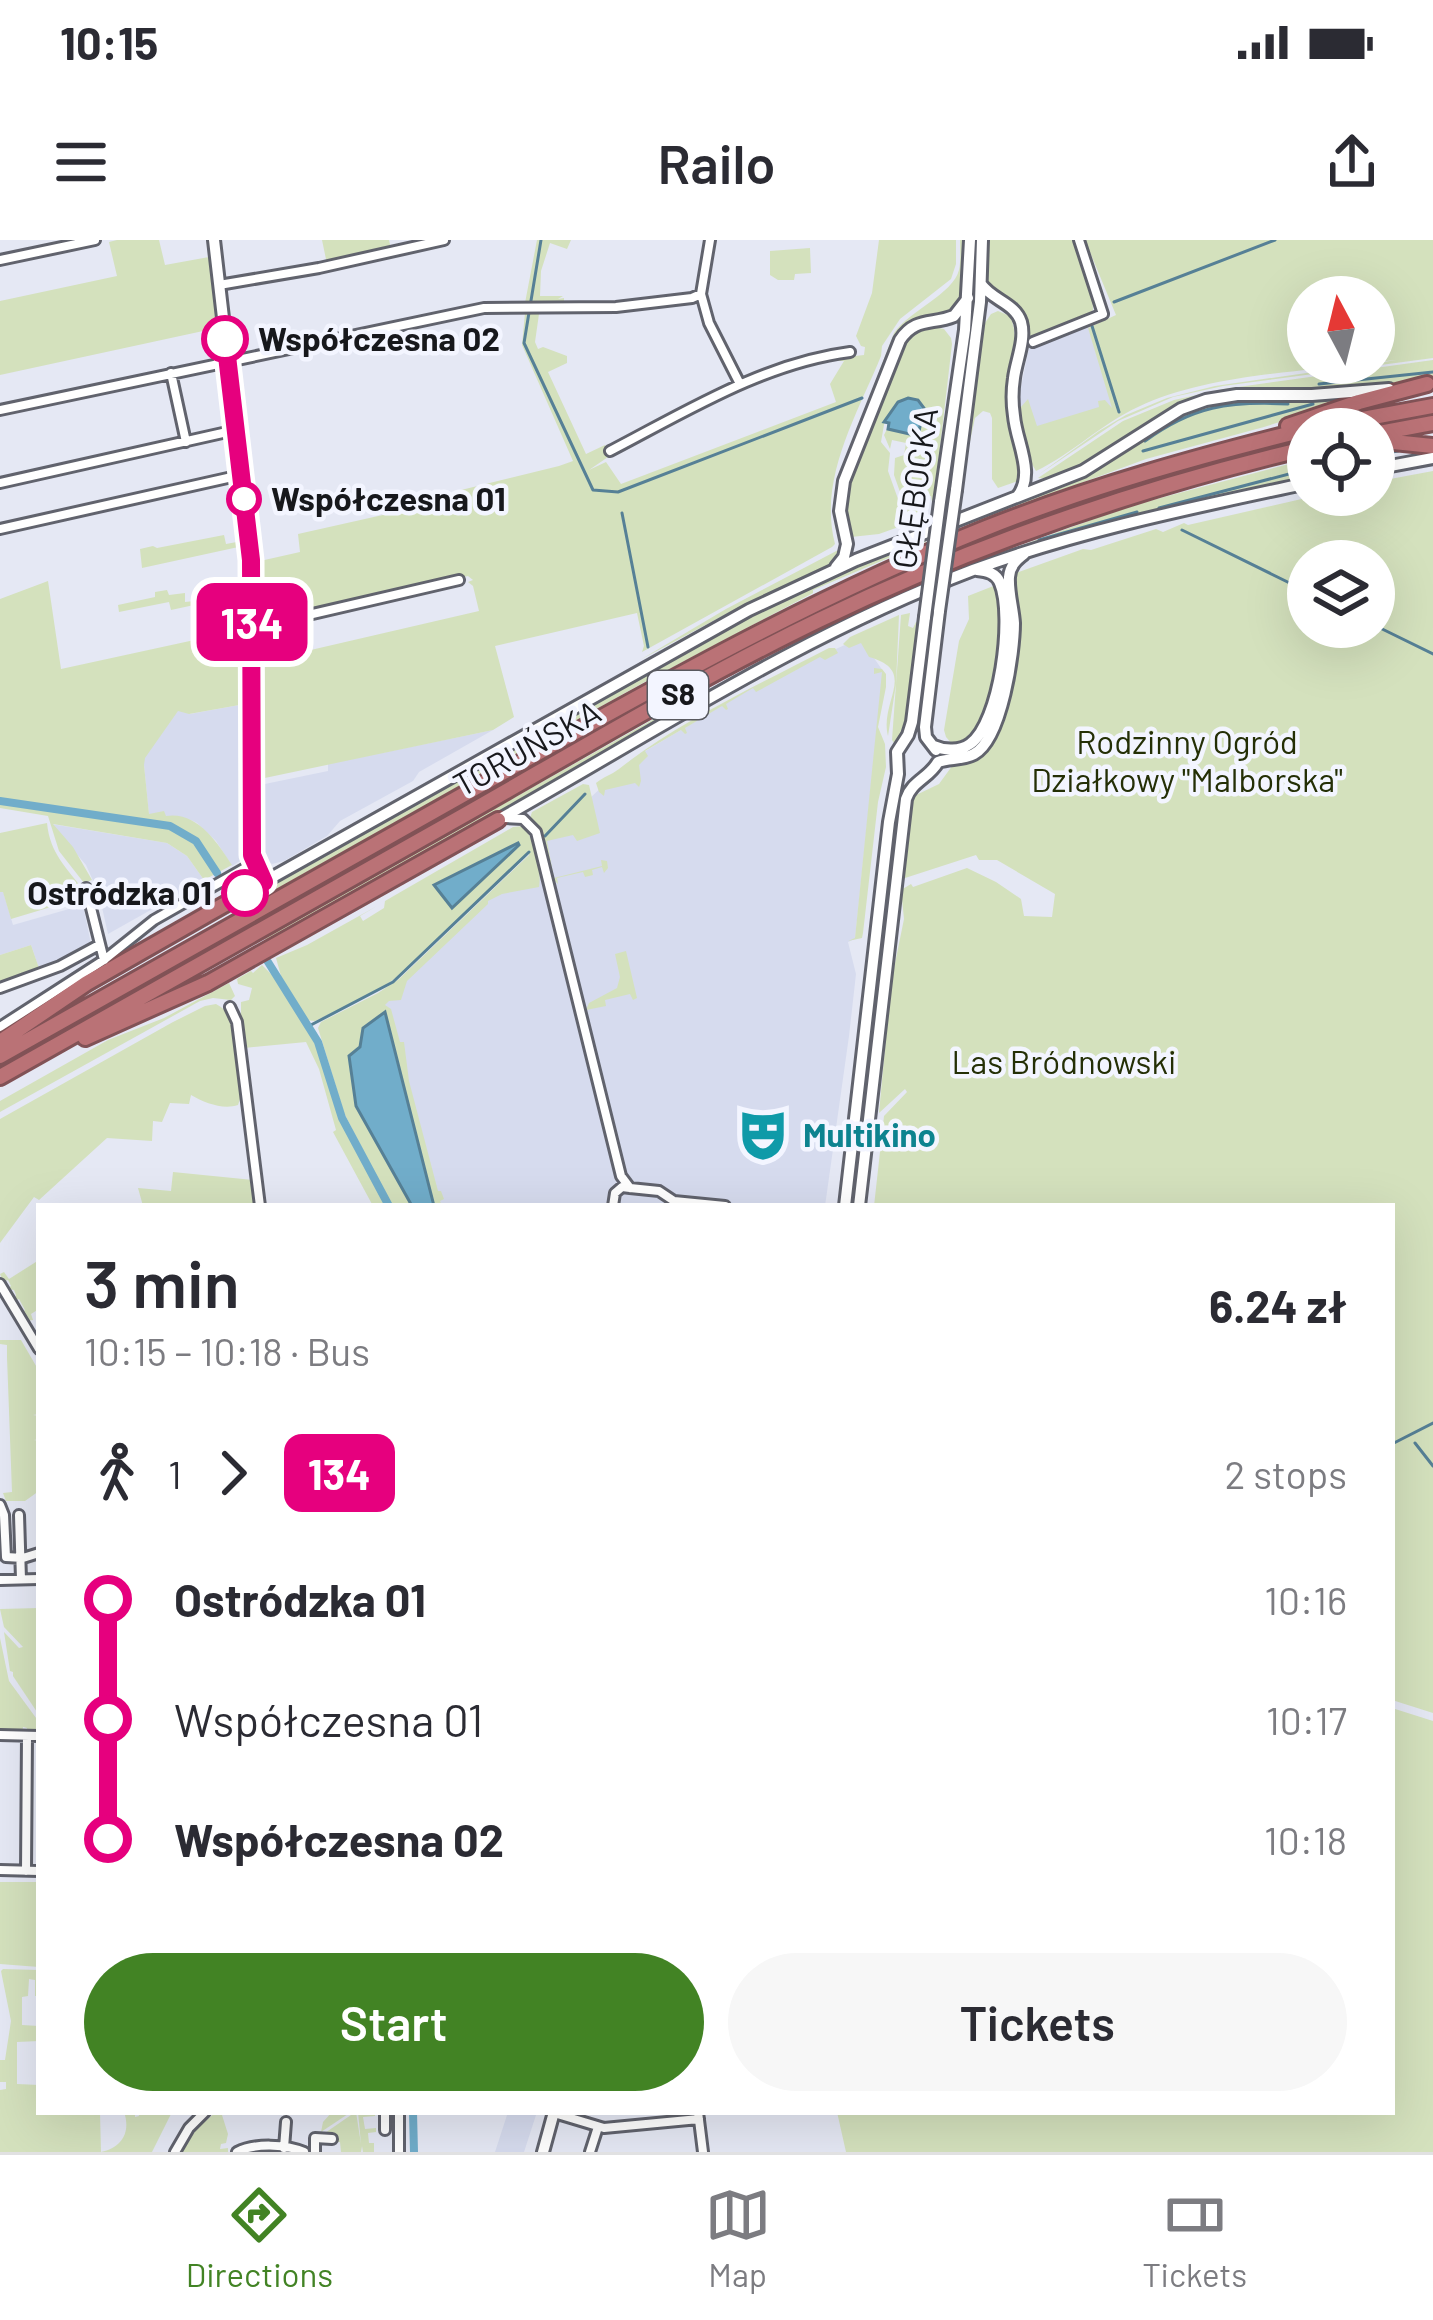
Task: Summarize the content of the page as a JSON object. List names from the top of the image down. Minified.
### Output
{"streets":{"highway":["S8","TORUŃSKA"],"street":["GŁĘBOCKA"]},"parks":["Rodzinny Ogród Działkowy \"Malborska\"","Las Bródnowski"],"places":{"other":["Współczesna 02","Współczesna 01","Ostródzka 01"],"theatre":["Multikino"]},"lines":["bus line 134"],"north":"top","page":{"status":"10:15","header":"Railo","on_map":"134","heading":["3 min","10:15 – 10:18 · Bus","6.24 zł"],"legs":["1","134","2 stops"],"list":[{"name":"Ostródzka 01","value":"10:16"},{"name":"Współczesna 01","value":"10:17"},{"name":"Współczesna 02","value":"10:18"}],"buttons":["Start","Tickets"],"tabs":["Directions","Map","Tickets"]}}
